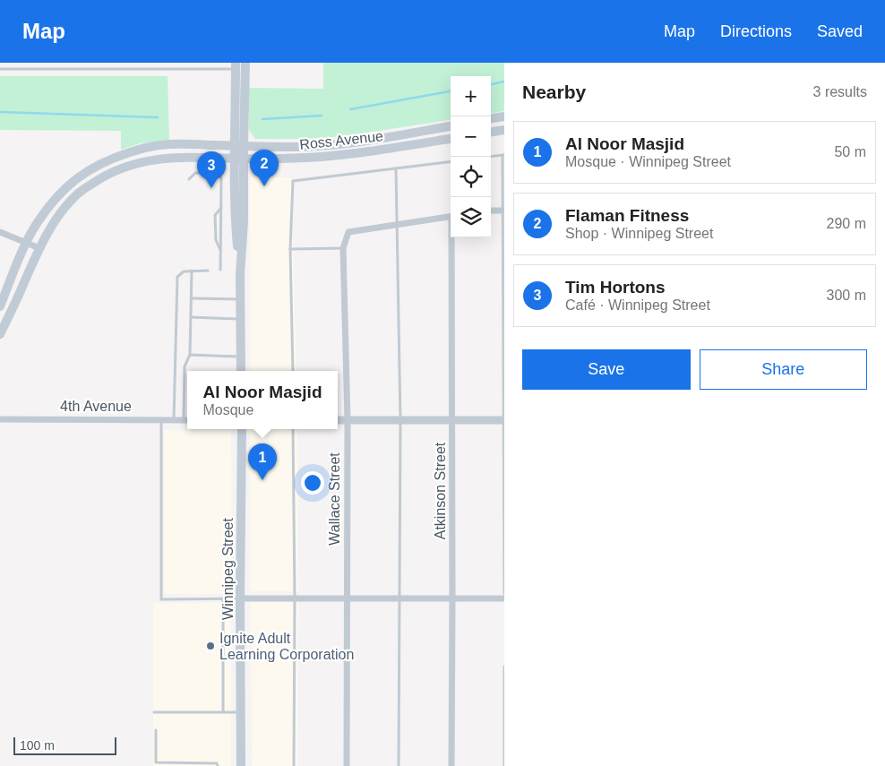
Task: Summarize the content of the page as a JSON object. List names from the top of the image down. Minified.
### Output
{"streets":{"main road":["Ross Avenue","Winnipeg Street"],"street":["4th Avenue","Atkinson Street","Wallace Street"]},"places":["Ignite Adult Learning Corporation"],"scale_bar":"100 m","page":{"header":"Map","nav":["Map","Directions","Saved"],"heading":["Nearby","3 results"],"map_buttons":["+","−"],"list":[{"mark":"1","name":"Al Noor Masjid","note":"Mosque · Winnipeg Street","value":"50 m"},{"mark":"2","name":"Flaman Fitness","note":"Shop · Winnipeg Street","value":"290 m"},{"mark":"3","name":"Tim Hortons","note":"Café · Winnipeg Street","value":"300 m"}],"pins":["2","3","1"],"buttons":["Save","Share"],"popup":["Al Noor Masjid","Mosque"],"scale":"100 m"}}
